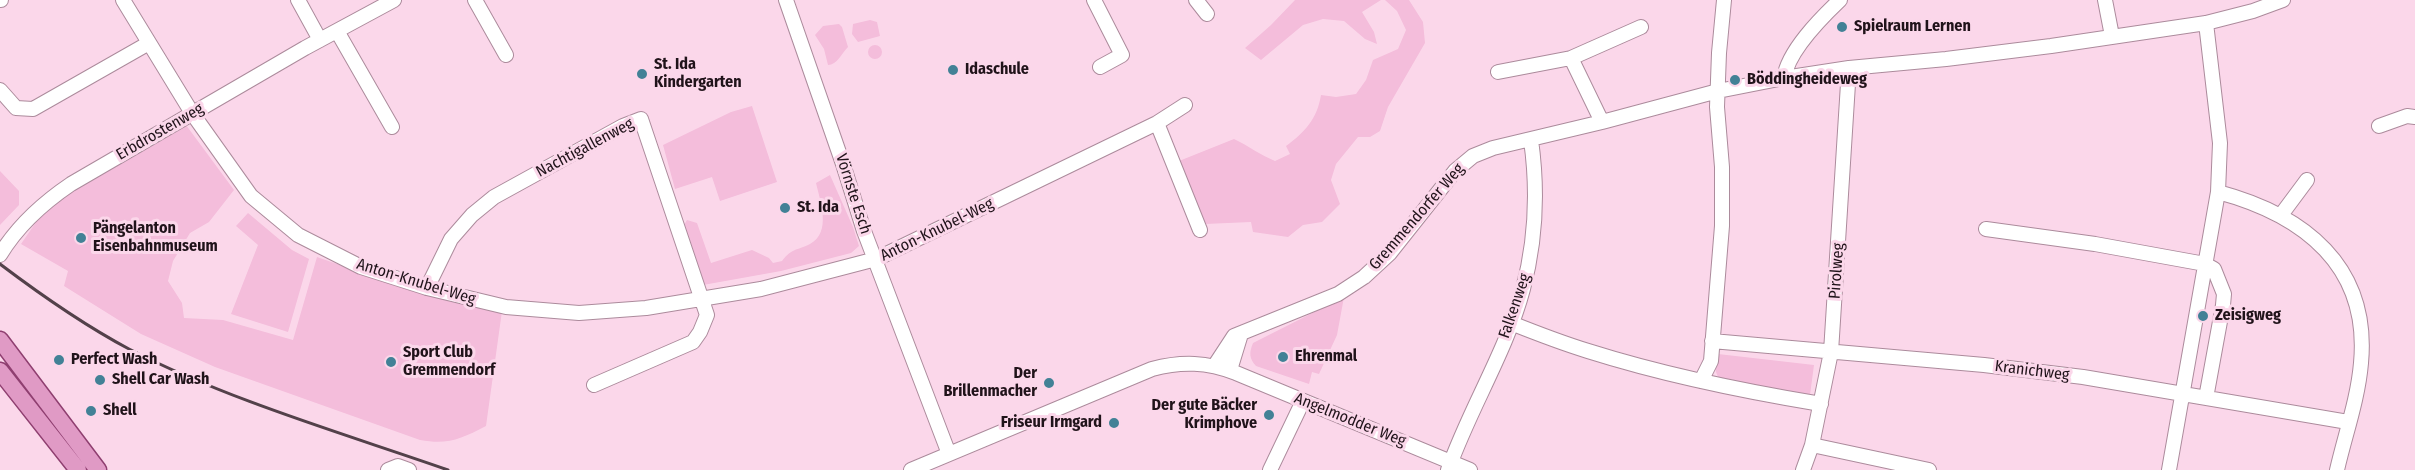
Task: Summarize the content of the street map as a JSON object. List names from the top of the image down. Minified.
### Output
{"streets":{"street":["Erbdrostenweg","Nachtigallenweg","Vörnste Esch","Gremmendorfer Weg","Anton-Knubel-Weg","Pirolweg","Falkenweg","Kranichweg","Angelmodder Weg"]},"crossings":[["Erbdrostenweg","Anton-Knubel-Weg"],["Nachtigallenweg","Anton-Knubel-Weg"],["Vörnste Esch","Anton-Knubel-Weg"],["Gremmendorfer Weg","Falkenweg"],["Pirolweg","Kranichweg"],["Falkenweg","Angelmodder Weg"]],"places":["Spielraum Lernen","Idaschule","St. Ida Kindergarten","Böddingheideweg","St. Ida","Pängelanton Eisenbahnmuseum","Zeisigweg","Ehrenmal","Perfect Wash","Sport Club Gremmendorf","Shell Car Wash","Der Brillenmacher","Shell","Der gute Bäcker Krimphove","Friseur Irmgard"]}
